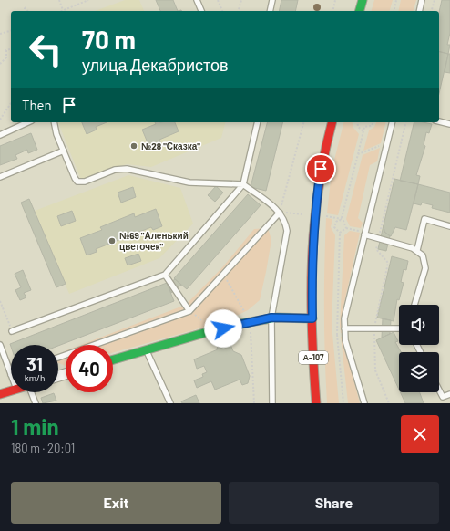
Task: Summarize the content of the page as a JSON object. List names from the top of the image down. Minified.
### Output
{"streets":{"main road":["А-107"]},"places":["№28 \"Сказка\"","№69 \"Аленький цветочек\""],"page":{"turn":["70 m","улица Декабристов"],"then":"Then","speed":"31 km/h","limit":"40","heading":["1 min","180 m · 20:01"],"buttons":["Exit","Share"]}}
